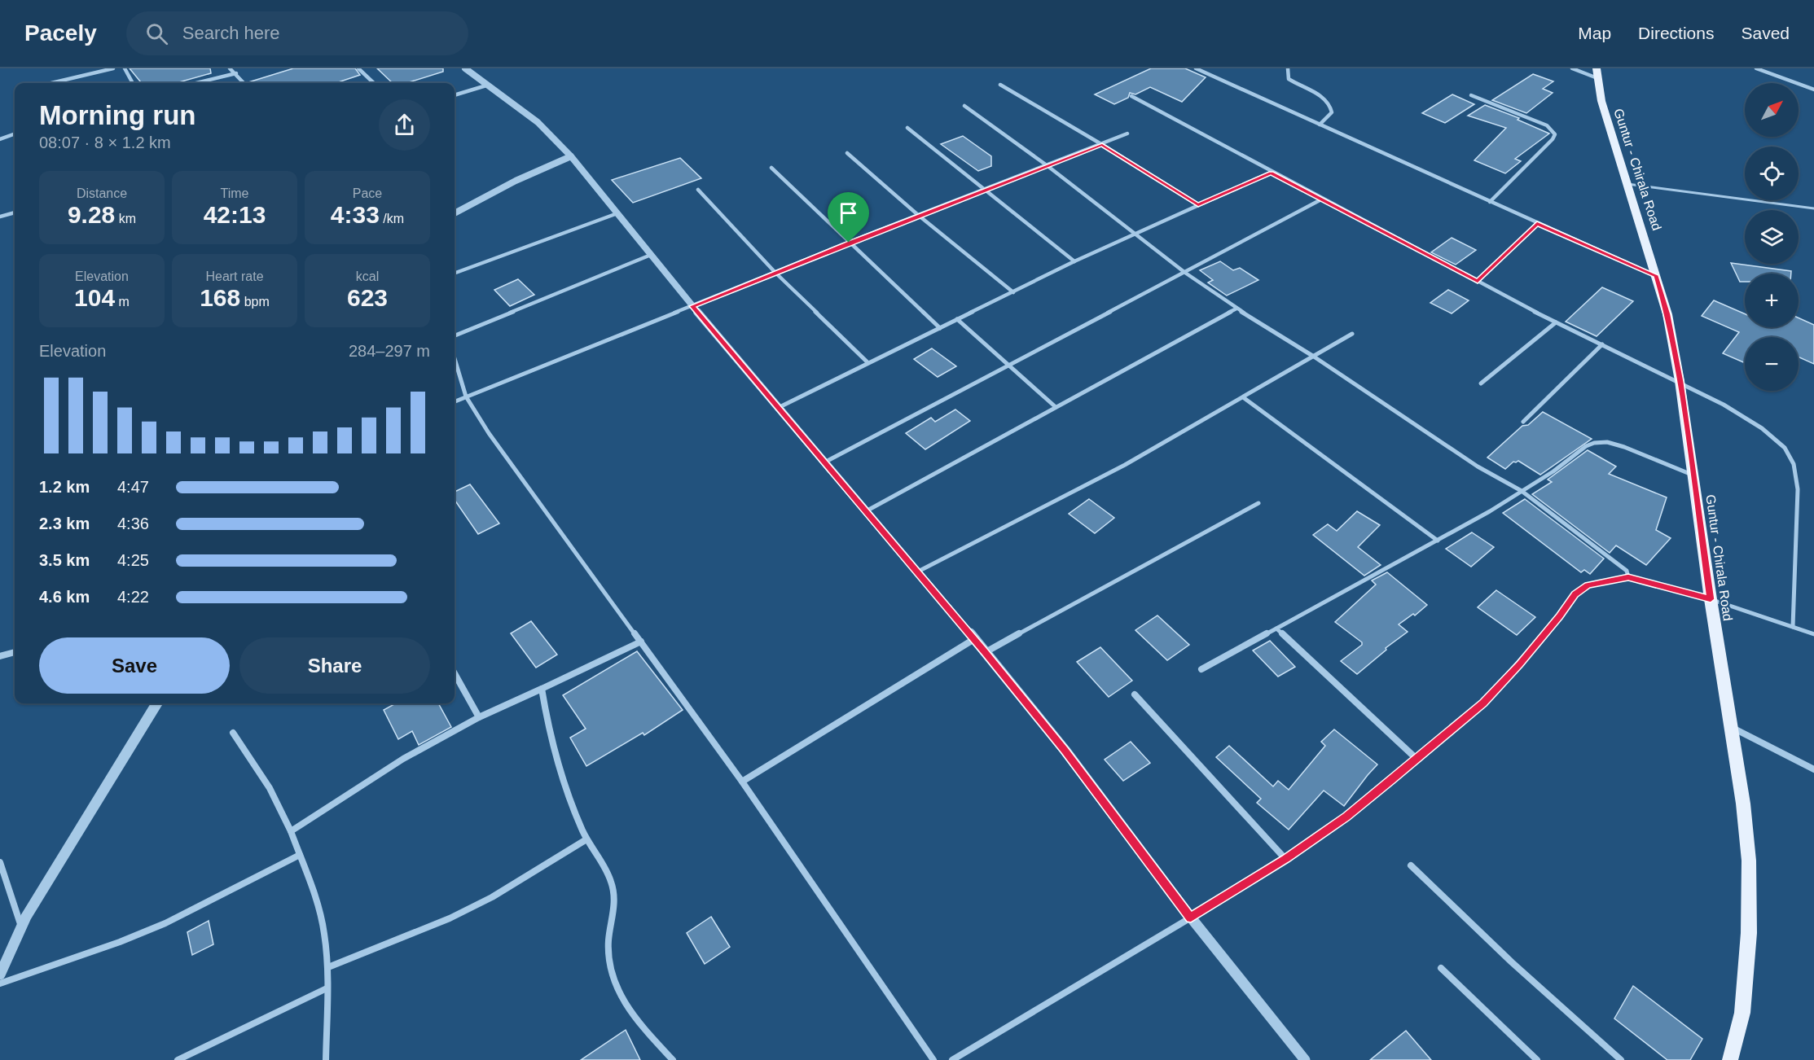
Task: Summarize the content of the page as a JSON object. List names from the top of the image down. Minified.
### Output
{"streets":{"main road":["Guntur - Chirala Road"]},"north":"top right","page":{"header":"Pacely","search":"Search here","nav":["Map","Directions","Saved"],"map_buttons":["+","−"],"heading":["Morning run","08:07 · 8 × 1.2 km"],"stats":[["Distance","9.28 km"],["Time","42:13"],["Pace","4:33 /km"],["Elevation","104 m"],["Heart rate","168 bpm"],["kcal","623"]],"chart":["Elevation","284–297 m"],"list":[{"name":"1.2 km","note":"4:47"},{"name":"2.3 km","note":"4:36"},{"name":"3.5 km","note":"4:25"},{"name":"4.6 km","note":"4:22"}],"buttons":["Save","Share"]}}
